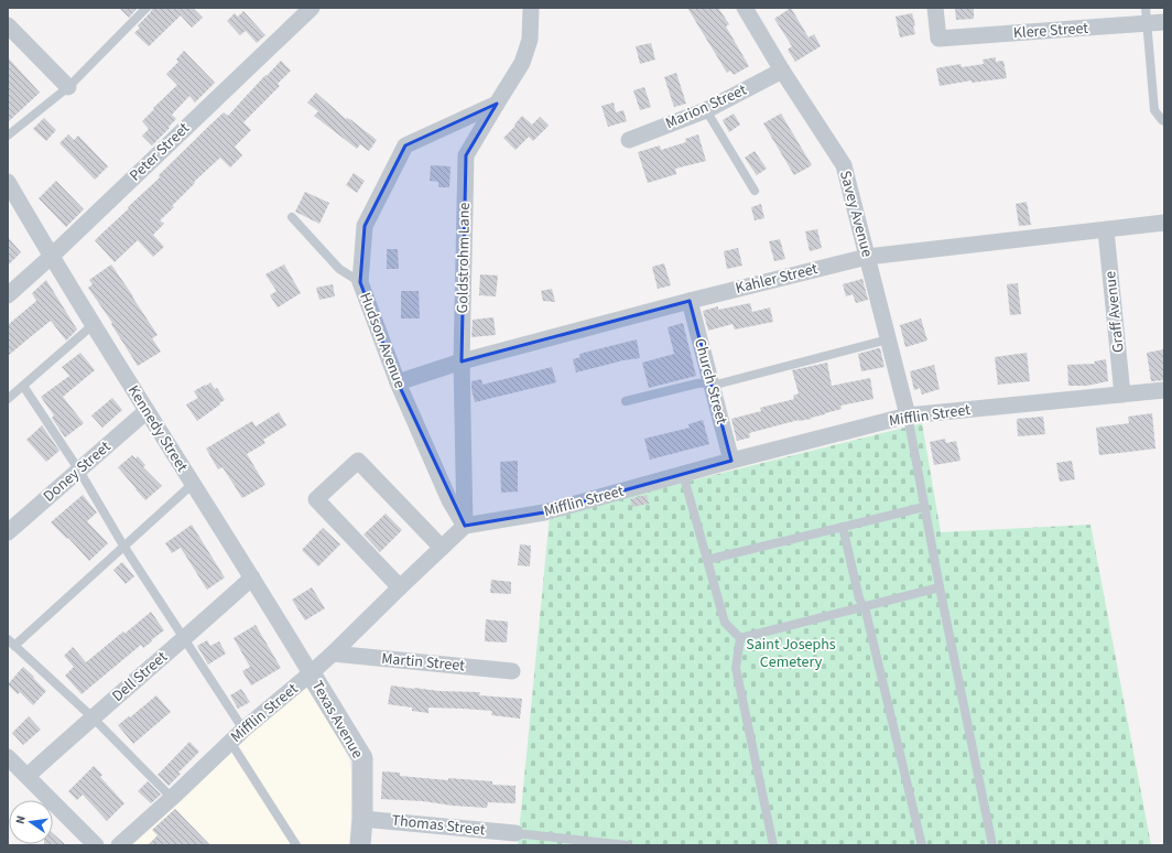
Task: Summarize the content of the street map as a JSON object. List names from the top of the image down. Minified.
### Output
{"streets":{"street":["Klere Street","Marion Street","Peter Street","Savey Avenue","Goldstrohm Lane","Kahler Street","Graff Avenue","Hudson Avenue","Church Street","Mifflin Street","Kennedy Street","Doney Street","Martin Street","Dell Street","Texas Avenue","Thomas Street"]},"crossings":[["Marion Street","Savey Avenue"],["Peter Street","Kennedy Street"],["Savey Avenue","Kahler Street"],["Savey Avenue","Mifflin Street"],["Goldstrohm Lane","Kahler Street"],["Goldstrohm Lane","Hudson Avenue"],["Goldstrohm Lane","Mifflin Street"],["Kahler Street","Graff Avenue"],["Kahler Street","Hudson Avenue"],["Kahler Street","Church Street"],["Graff Avenue","Mifflin Street"],["Hudson Avenue","Mifflin Street"],["Church Street","Mifflin Street"],["Mifflin Street","Kennedy Street"],["Mifflin Street","Martin Street"],["Mifflin Street","Texas Avenue"],["Kennedy Street","Doney Street"],["Kennedy Street","Dell Street"],["Kennedy Street","Texas Avenue"],["Texas Avenue","Thomas Street"]],"parks":["Saint Josephs Cemetery"],"north":"left"}
